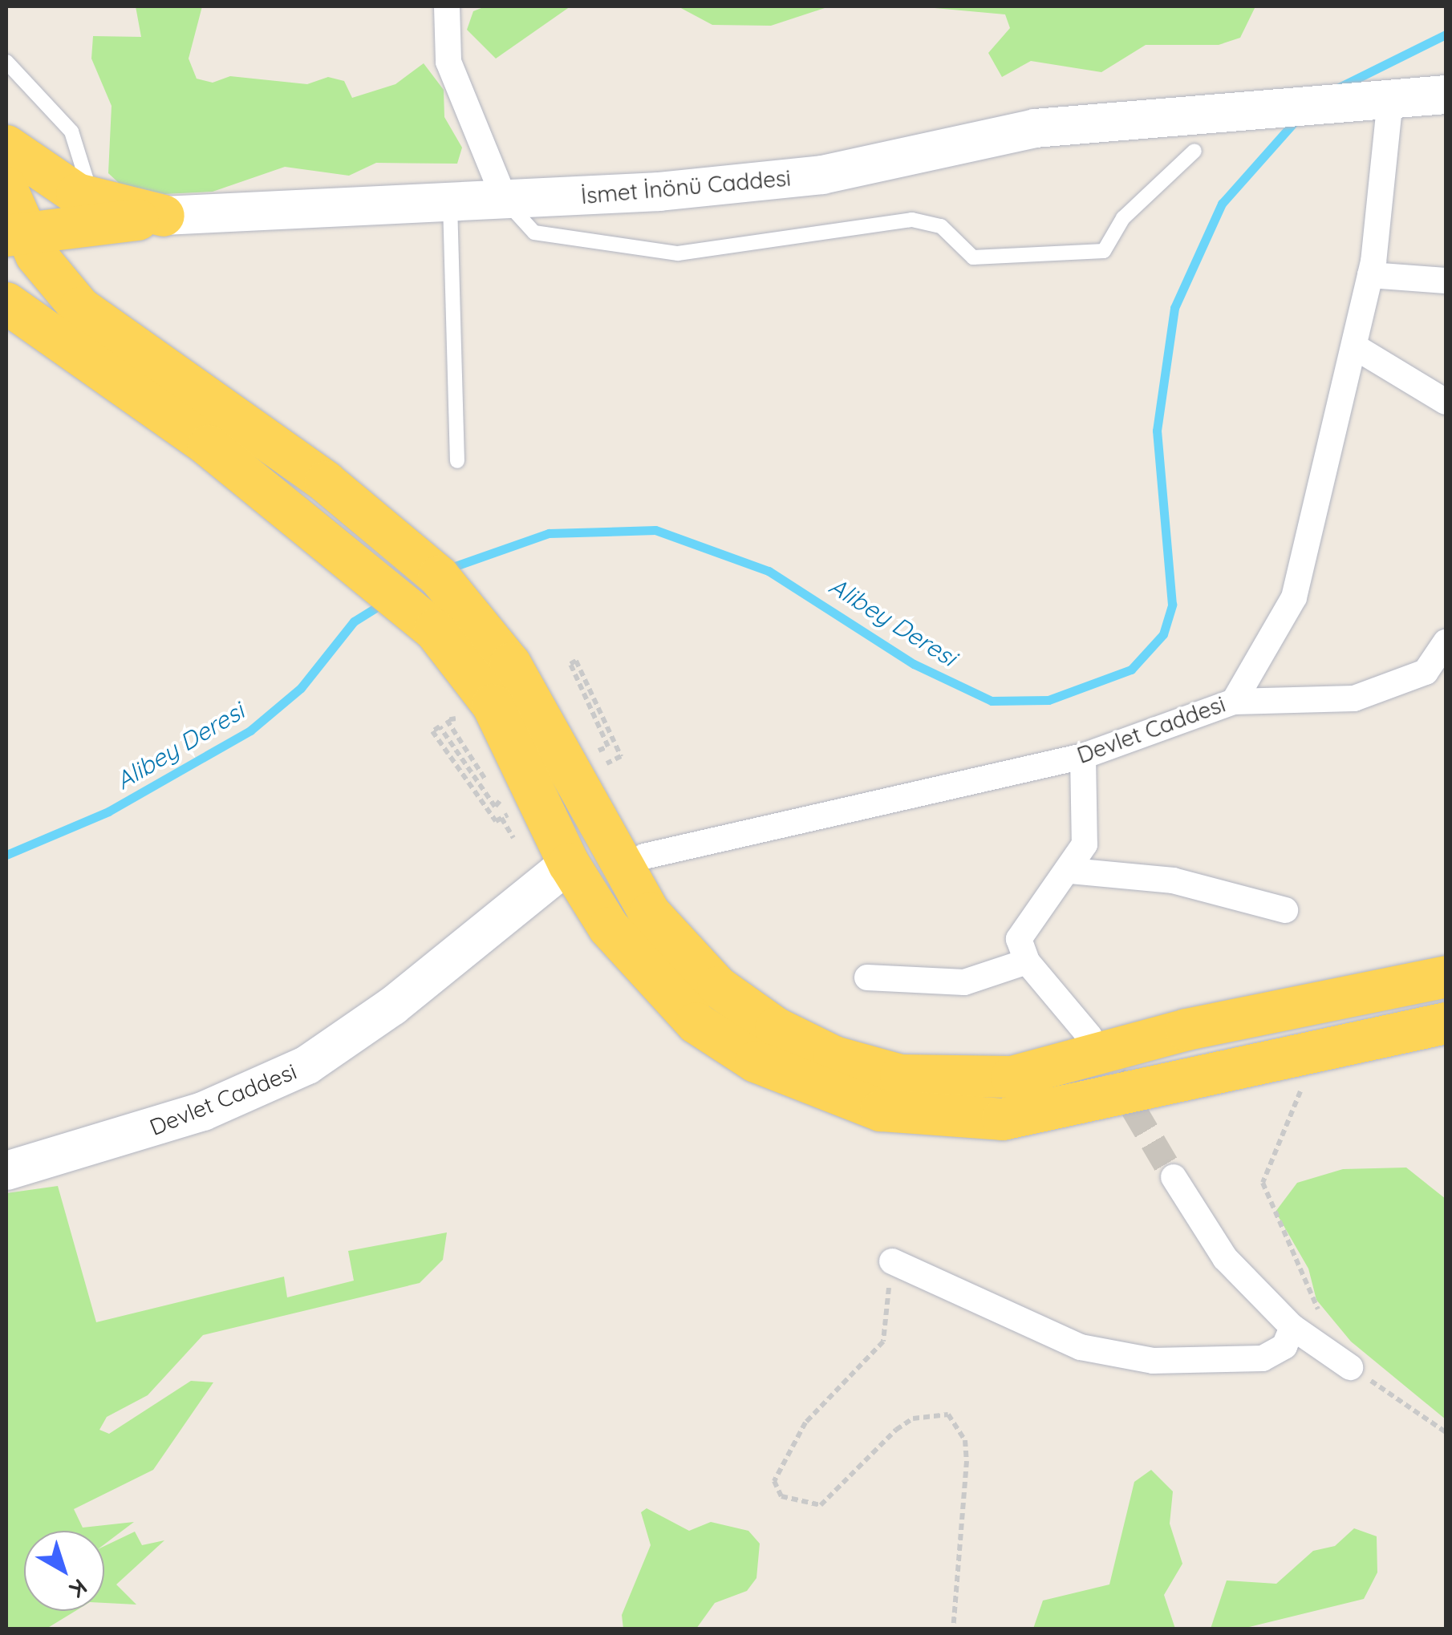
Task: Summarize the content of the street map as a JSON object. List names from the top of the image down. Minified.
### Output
{"streets":{"street":["İsmet İnönü Caddesi","Devlet Caddesi"]},"crossings":[["İsmet İnönü Caddesi","Devlet Caddesi"]],"water":["Alibey Deresi"],"north":"bottom right"}
